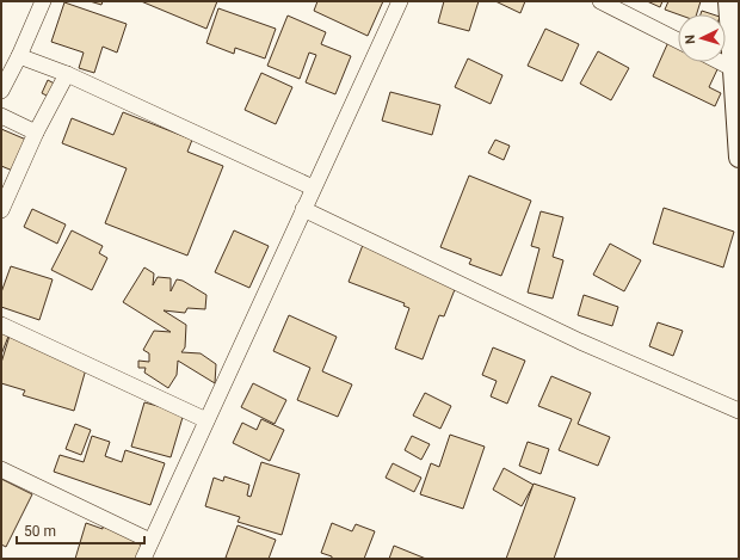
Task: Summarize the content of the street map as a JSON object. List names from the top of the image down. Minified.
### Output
{"scale_bar":"50 m","north":"left"}
